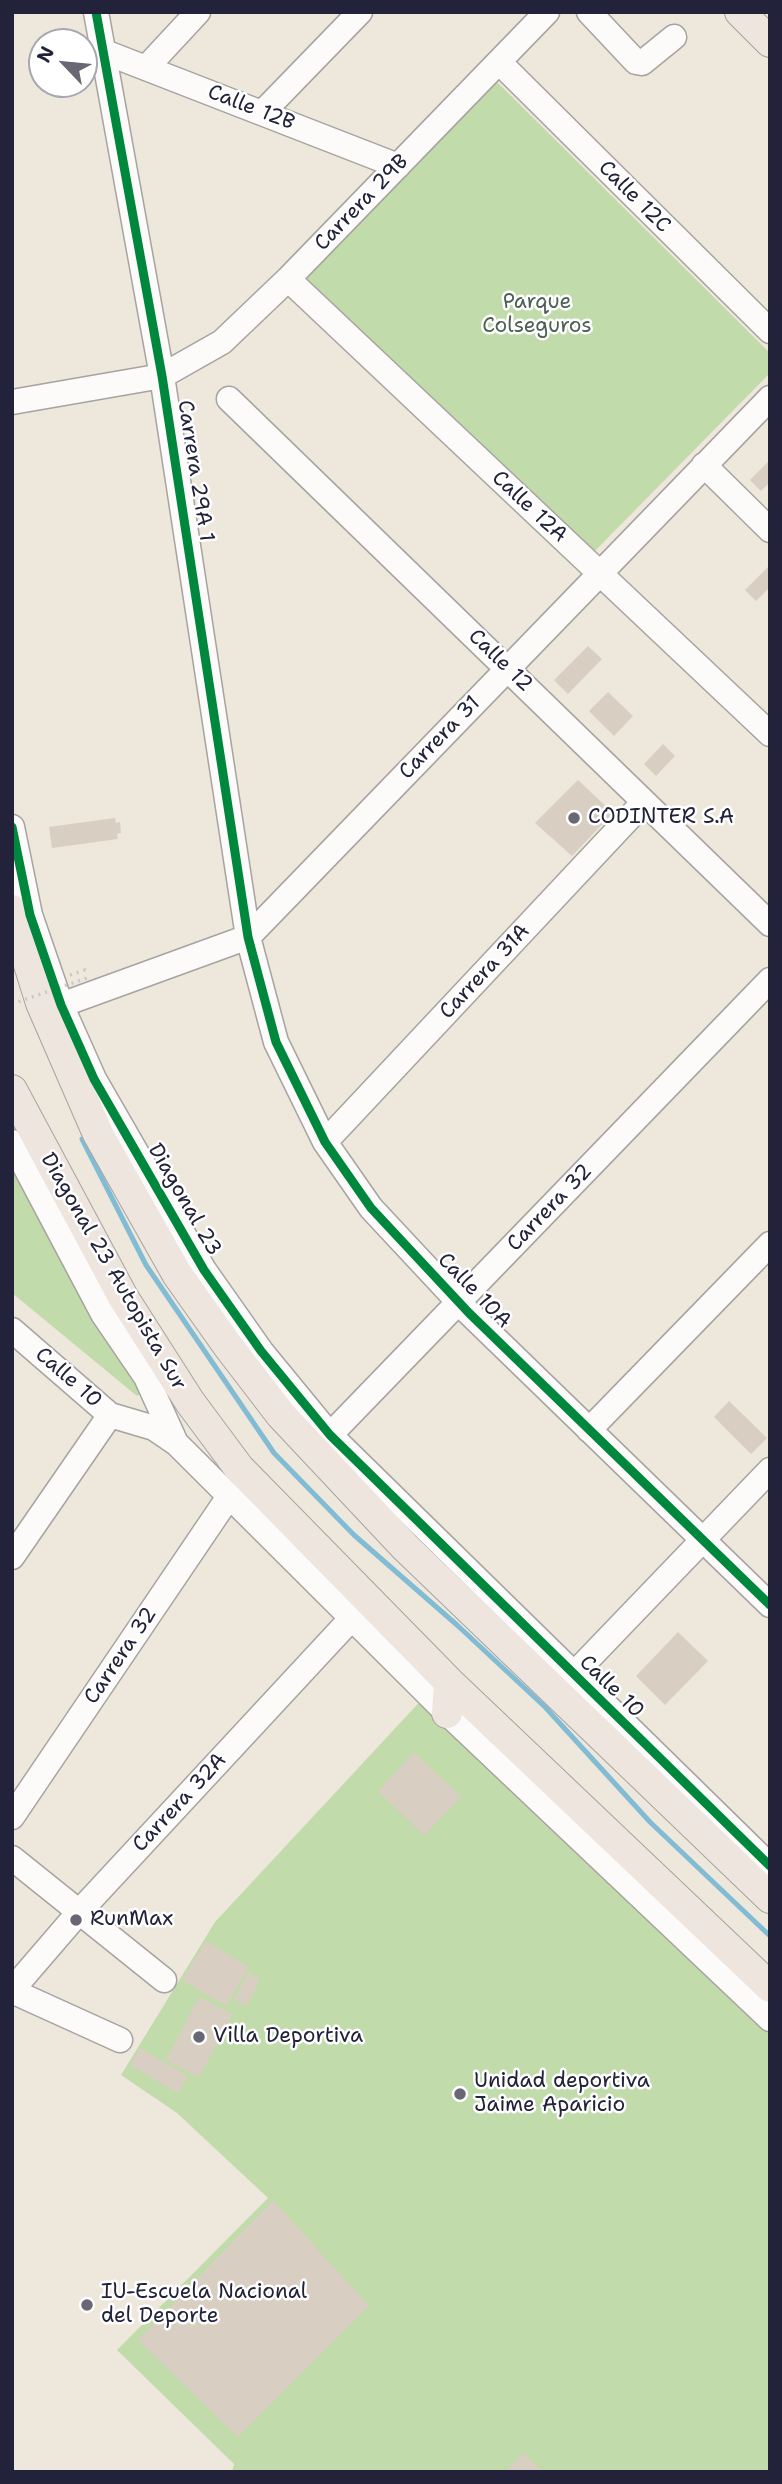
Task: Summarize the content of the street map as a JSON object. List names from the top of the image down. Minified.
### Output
{"streets":{"main road":["Diagonal 23 Autopista Sur","Calle 10"],"street":["Calle 12B","Calle 12C","Carrera 29B","Carrera 29A 1","Calle 12A","Calle 12","Carrera 31","Carrera 31A","Diagonal 23","Carrera 32","Calle 10A","Carrera 32A"]},"crossings":[["Calle 12B","Carrera 29B"],["Calle 12B","Carrera 29A 1"],["Calle 12C","Carrera 29B"],["Carrera 29B","Carrera 29A 1"],["Carrera 29B","Calle 12A"],["Carrera 29A 1","Carrera 31"],["Carrera 29A 1","Calle 10A"],["Calle 12A","Carrera 31"],["Calle 12","Carrera 31"],["Calle 12","Carrera 31A"],["Carrera 31","Diagonal 23"],["Carrera 31","Calle 10A"],["Carrera 31A","Calle 10A"],["Diagonal 23","Carrera 32"],["Diagonal 23","Calle 10"],["Carrera 32","Calle 10A"],["Carrera 32","Calle 10"],["Diagonal 23 Autopista Sur","Calle 10"],["Diagonal 23 Autopista Sur","Carrera 32A"],["Calle 10","Carrera 32A"]],"parks":["Parque Colseguros"],"places":["CODINTER S.A","RunMax","Villa Deportiva","Unidad deportiva Jaime Aparicio","IU-Escuela Nacional del Deporte"],"north":"top left"}
